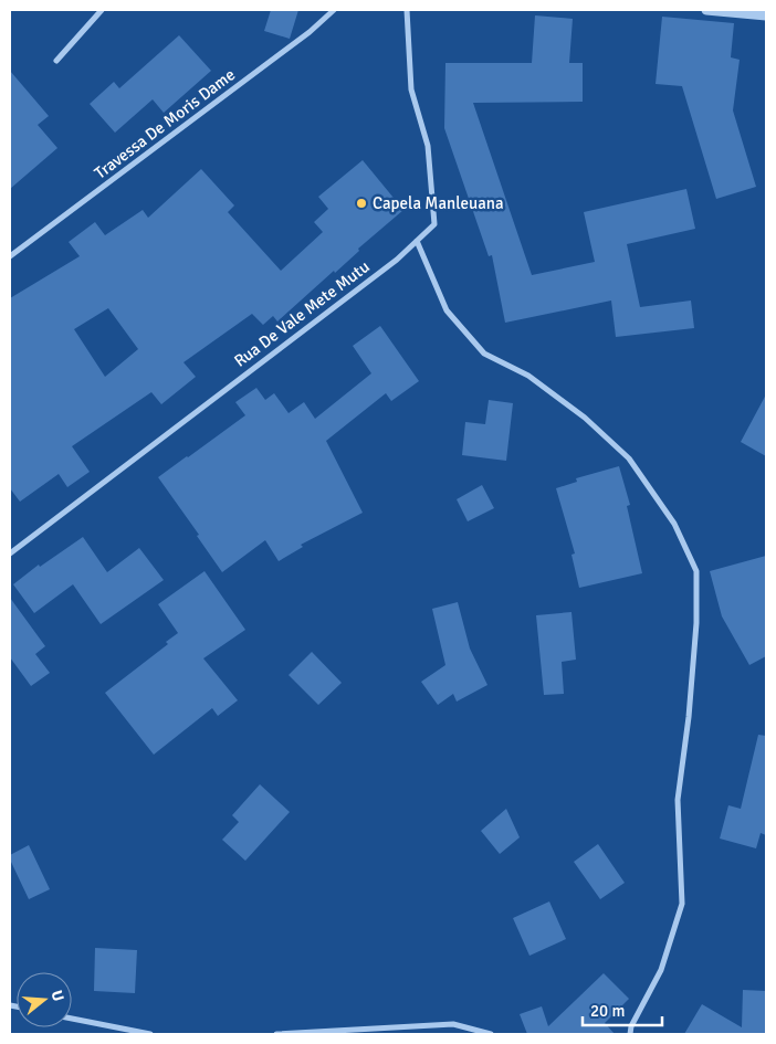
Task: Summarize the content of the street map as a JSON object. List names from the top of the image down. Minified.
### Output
{"streets":{"street":["Travessa De Moris Dame","Rua De Vale Mete Mutu"]},"places":["Capela Manleuana"],"scale_bar":"20 m","north":"right"}
